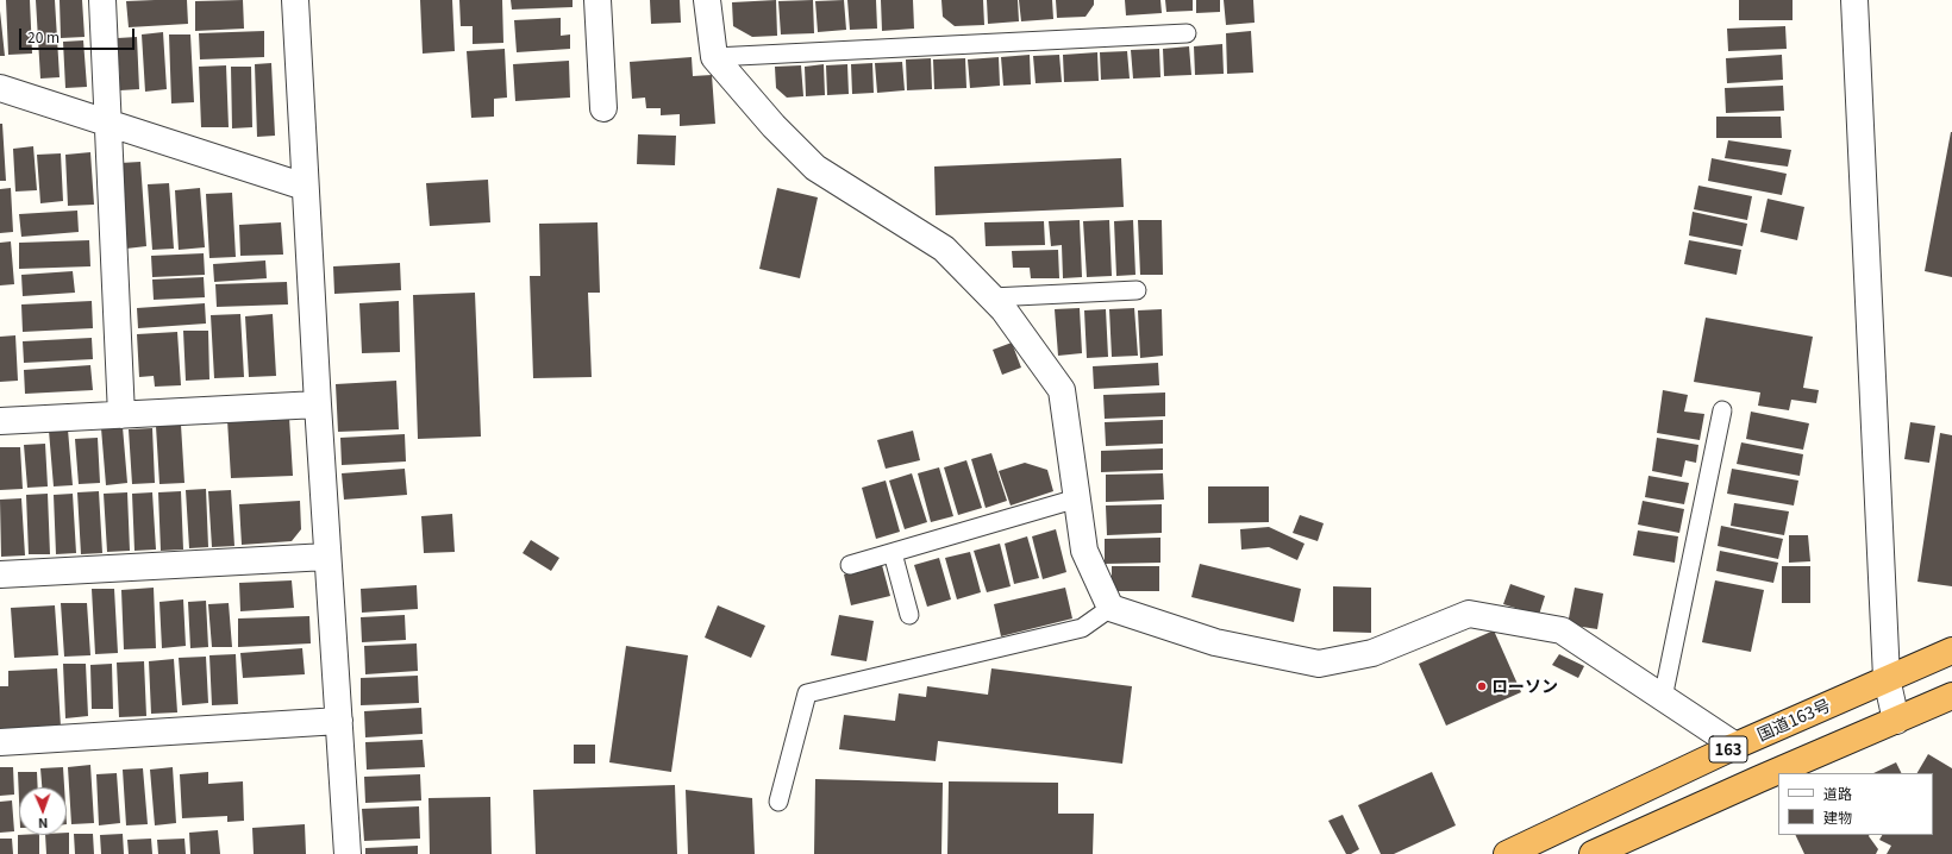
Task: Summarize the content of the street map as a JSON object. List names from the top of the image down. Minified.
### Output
{"streets":{"highway":["国道163号","163"]},"places":["ローソン"],"legend":["道路","建物"],"scale_bar":"20 m","north":"bottom"}
